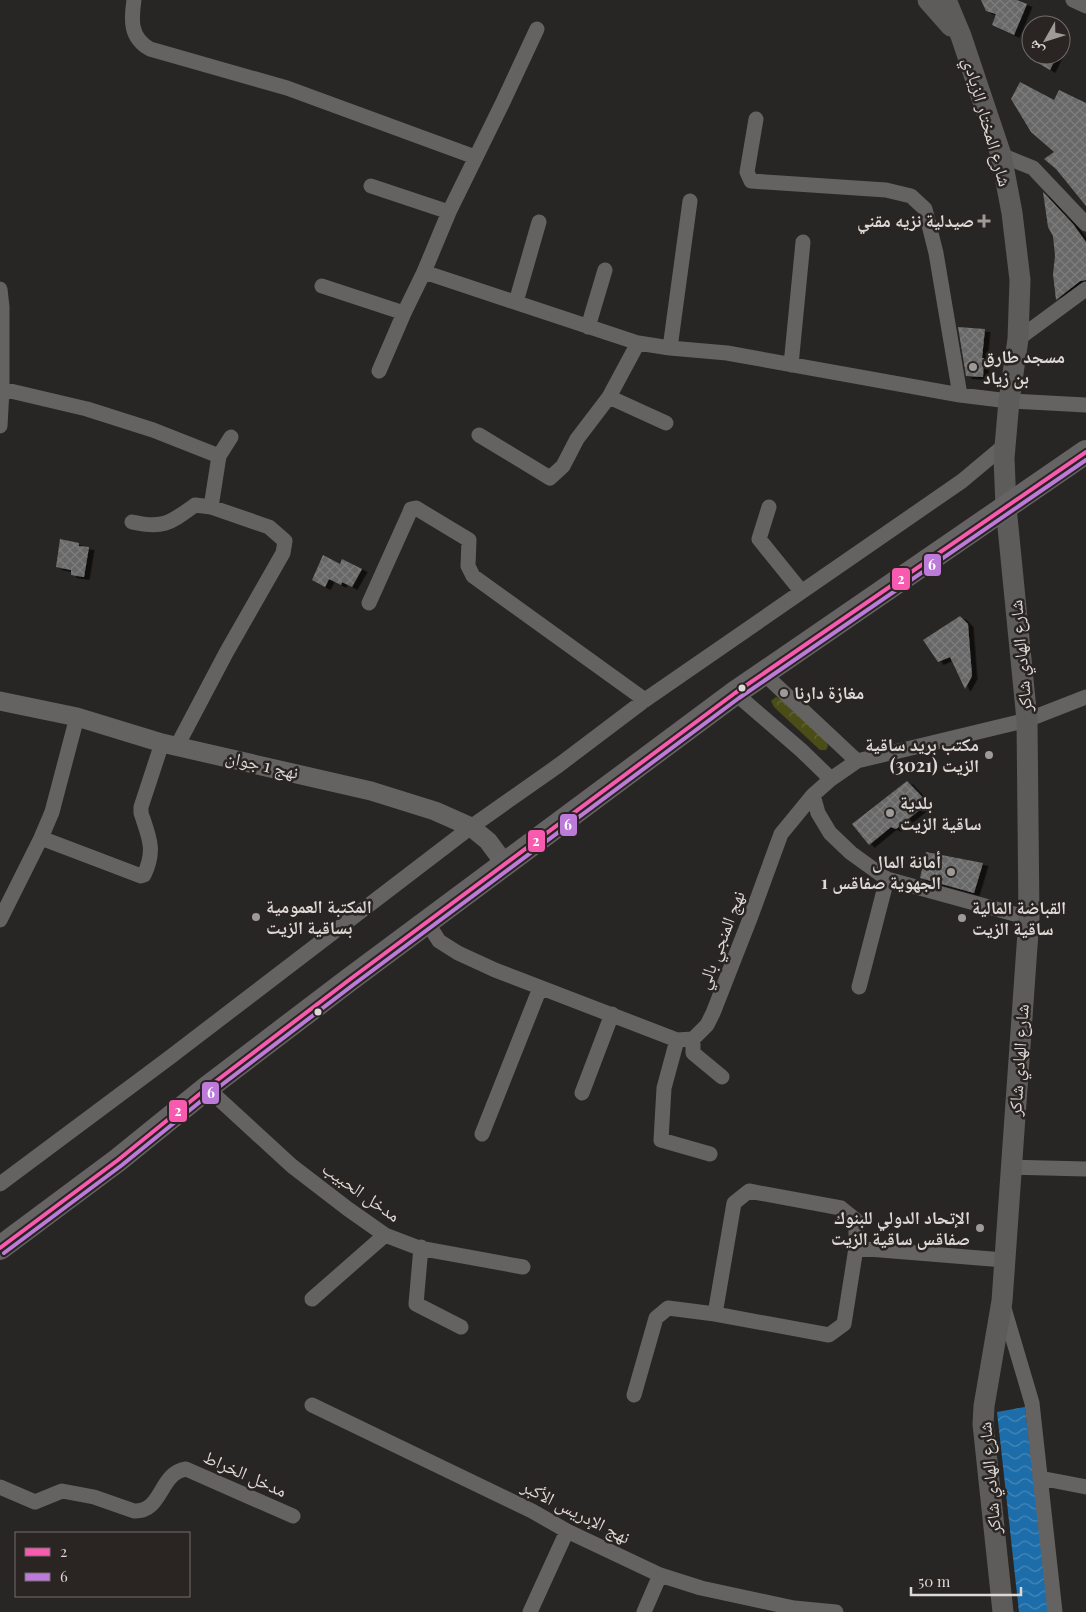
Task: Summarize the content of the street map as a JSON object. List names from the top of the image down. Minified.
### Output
{"streets":{"main road":["شارع المختار الزيادي","شارع الهادي شاكر"],"street":["نهج 1 جوان","نهج المنجي بالي","مدخل الحبيب","مدخل الخراط","نهج الإدريس الأكبر"]},"crossings":[["شارع المختار الزيادي","شارع الهادي شاكر"],["شارع الهادي شاكر","نهج المنجي بالي"]],"places":{"health":["صيدلية نزيه مقني"],"other":["مسجد طارق بن زياد","مغازة دارنا","مكتب بريد ساقية الزيت (3021)","بلدية ساقية الزيت","أمانة المال الجهوية صفاقس 1","المكتبة العمومية بساقية الزيت","القباضة المالية ساقية الزيت","الإتحاد الدولي للبنوك صفاقس ساقية الزيت"]},"lines":["transit line 2","transit line 6"],"legend":["2","6"],"scale_bar":"50 m","north":"bottom left"}
